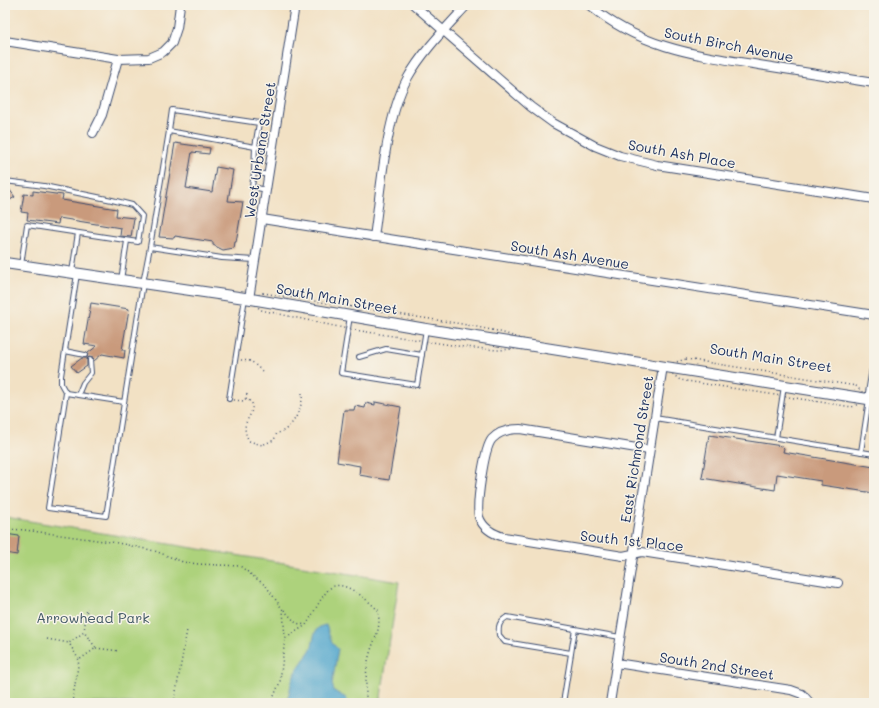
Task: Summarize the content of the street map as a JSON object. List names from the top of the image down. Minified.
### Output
{"streets":{"street":["South Birch Avenue","West Urbana Street","South Ash Place","South Ash Avenue","South Main Street","East Richmond Street","South 1st Place","South 2nd Street"]},"crossings":[["West Urbana Street","South Ash Avenue"],["West Urbana Street","South Main Street"],["South Main Street","East Richmond Street"],["East Richmond Street","South 1st Place"],["East Richmond Street","South 2nd Street"]],"parks":["Arrowhead Park"]}
